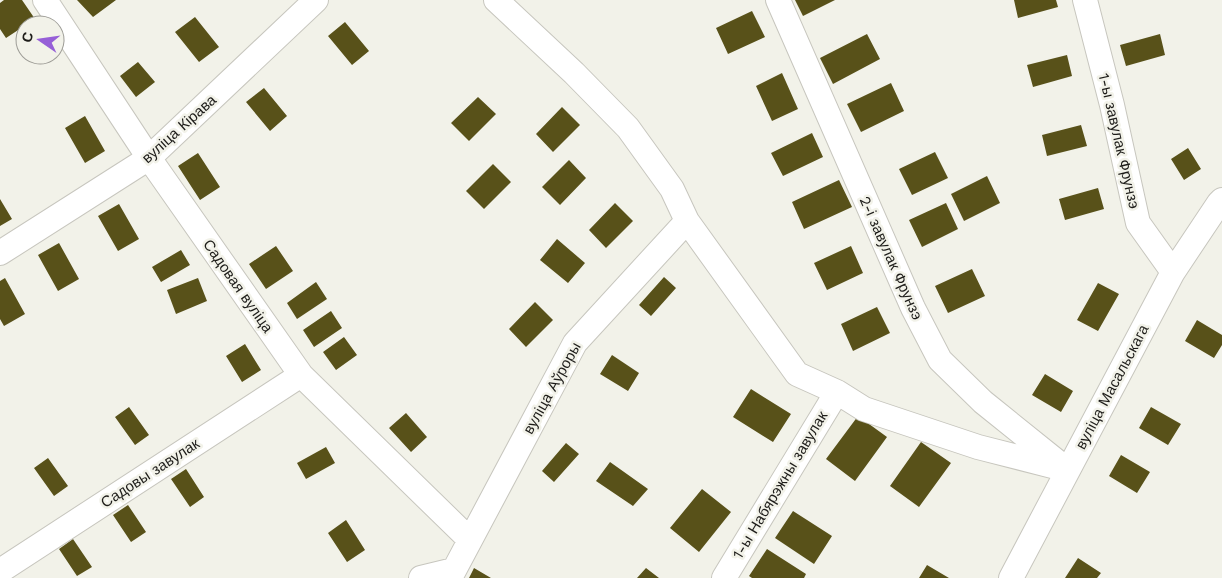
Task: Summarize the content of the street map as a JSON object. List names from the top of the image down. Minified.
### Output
{"streets":{"street":["вуліца Кірава","1-ы завулак Фрунзэ","2-і завулак Фрунзэ","Садовая вуліца","вуліца Масальскага","вуліца Аўроры","Садовы завулак","1-ы Набярэжны завулак"]},"crossings":[["вуліца Кірава","Садовая вуліца"],["1-ы завулак Фрунзэ","вуліца Масальскага"],["2-і завулак Фрунзэ","вуліца Масальскага"],["Садовая вуліца","вуліца Аўроры"],["Садовая вуліца","Садовы завулак"]],"north":"left"}
